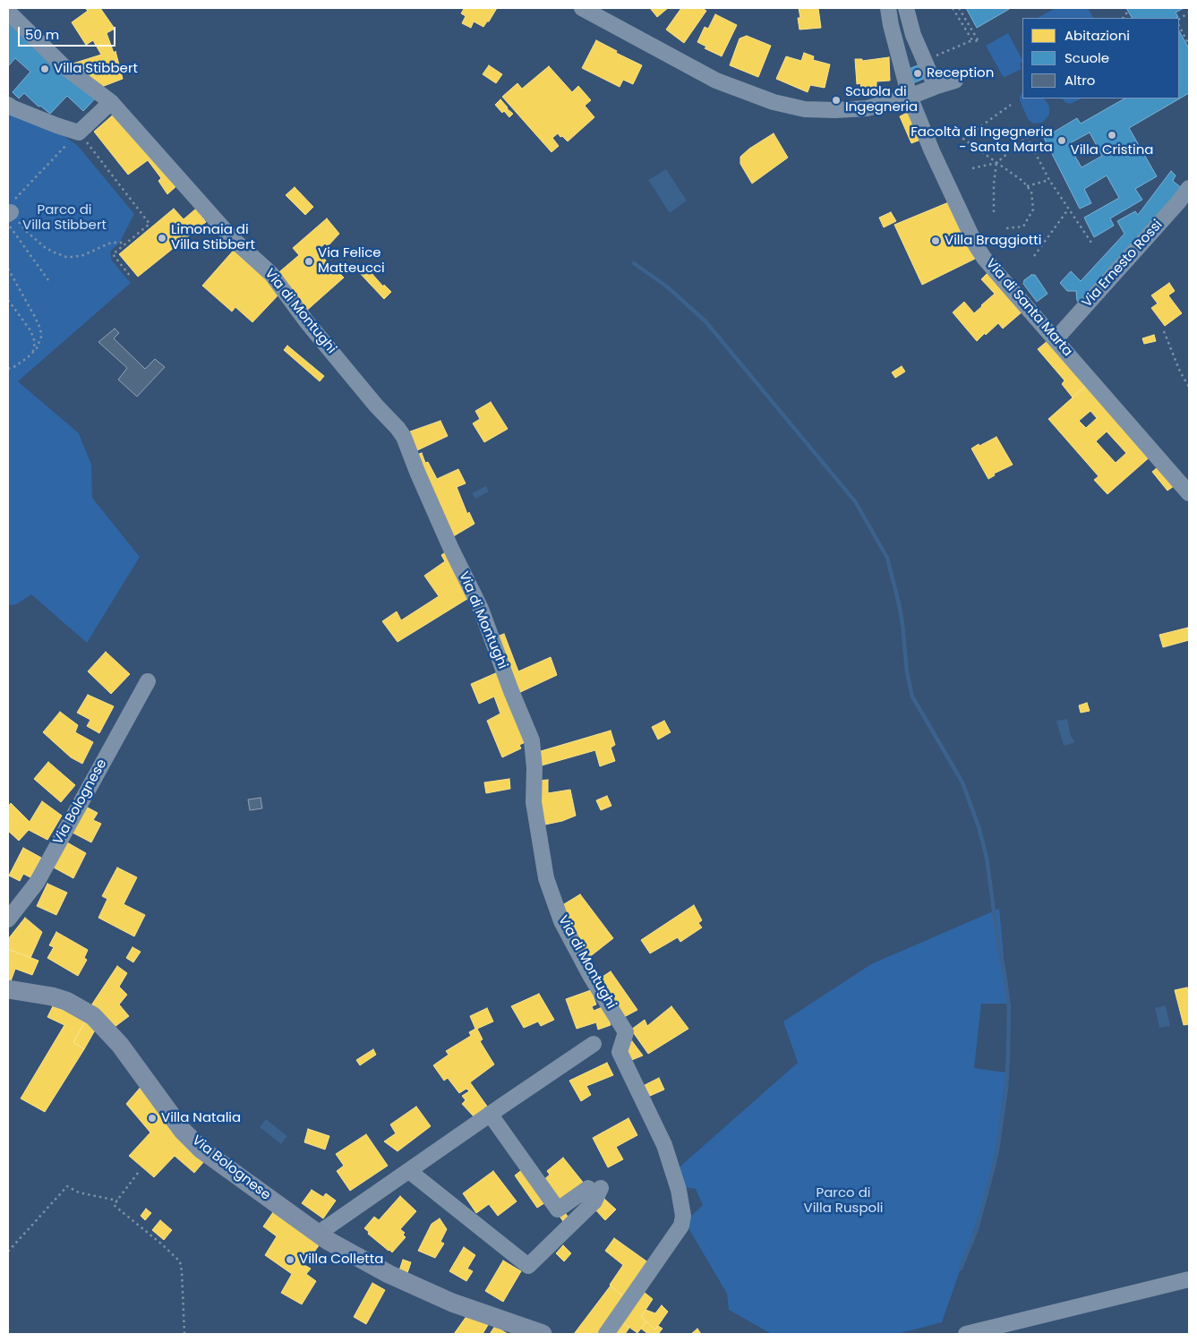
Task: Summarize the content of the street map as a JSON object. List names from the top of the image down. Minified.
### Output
{"streets":{"main road":["Via Bolognese"],"street":["Via Ernesto Rossi","Via di Santa Marta","Via di Montughi"]},"crossings":[["Via Ernesto Rossi","Via di Santa Marta"]],"parks":["Parco di Villa Stibbert","Parco di Villa Ruspoli"],"places":["Villa Stibbert","Reception","Scuola di Ingegneria","Villa Cristina","Facoltà di Ingegneria - Santa Marta","Limonaia di Villa Stibbert","Villa Braggiotti","Via Felice Matteucci","Villa Natalia","Villa Colletta"],"legend":["Abitazioni","Scuole","Altro"],"scale_bar":"50 m"}
